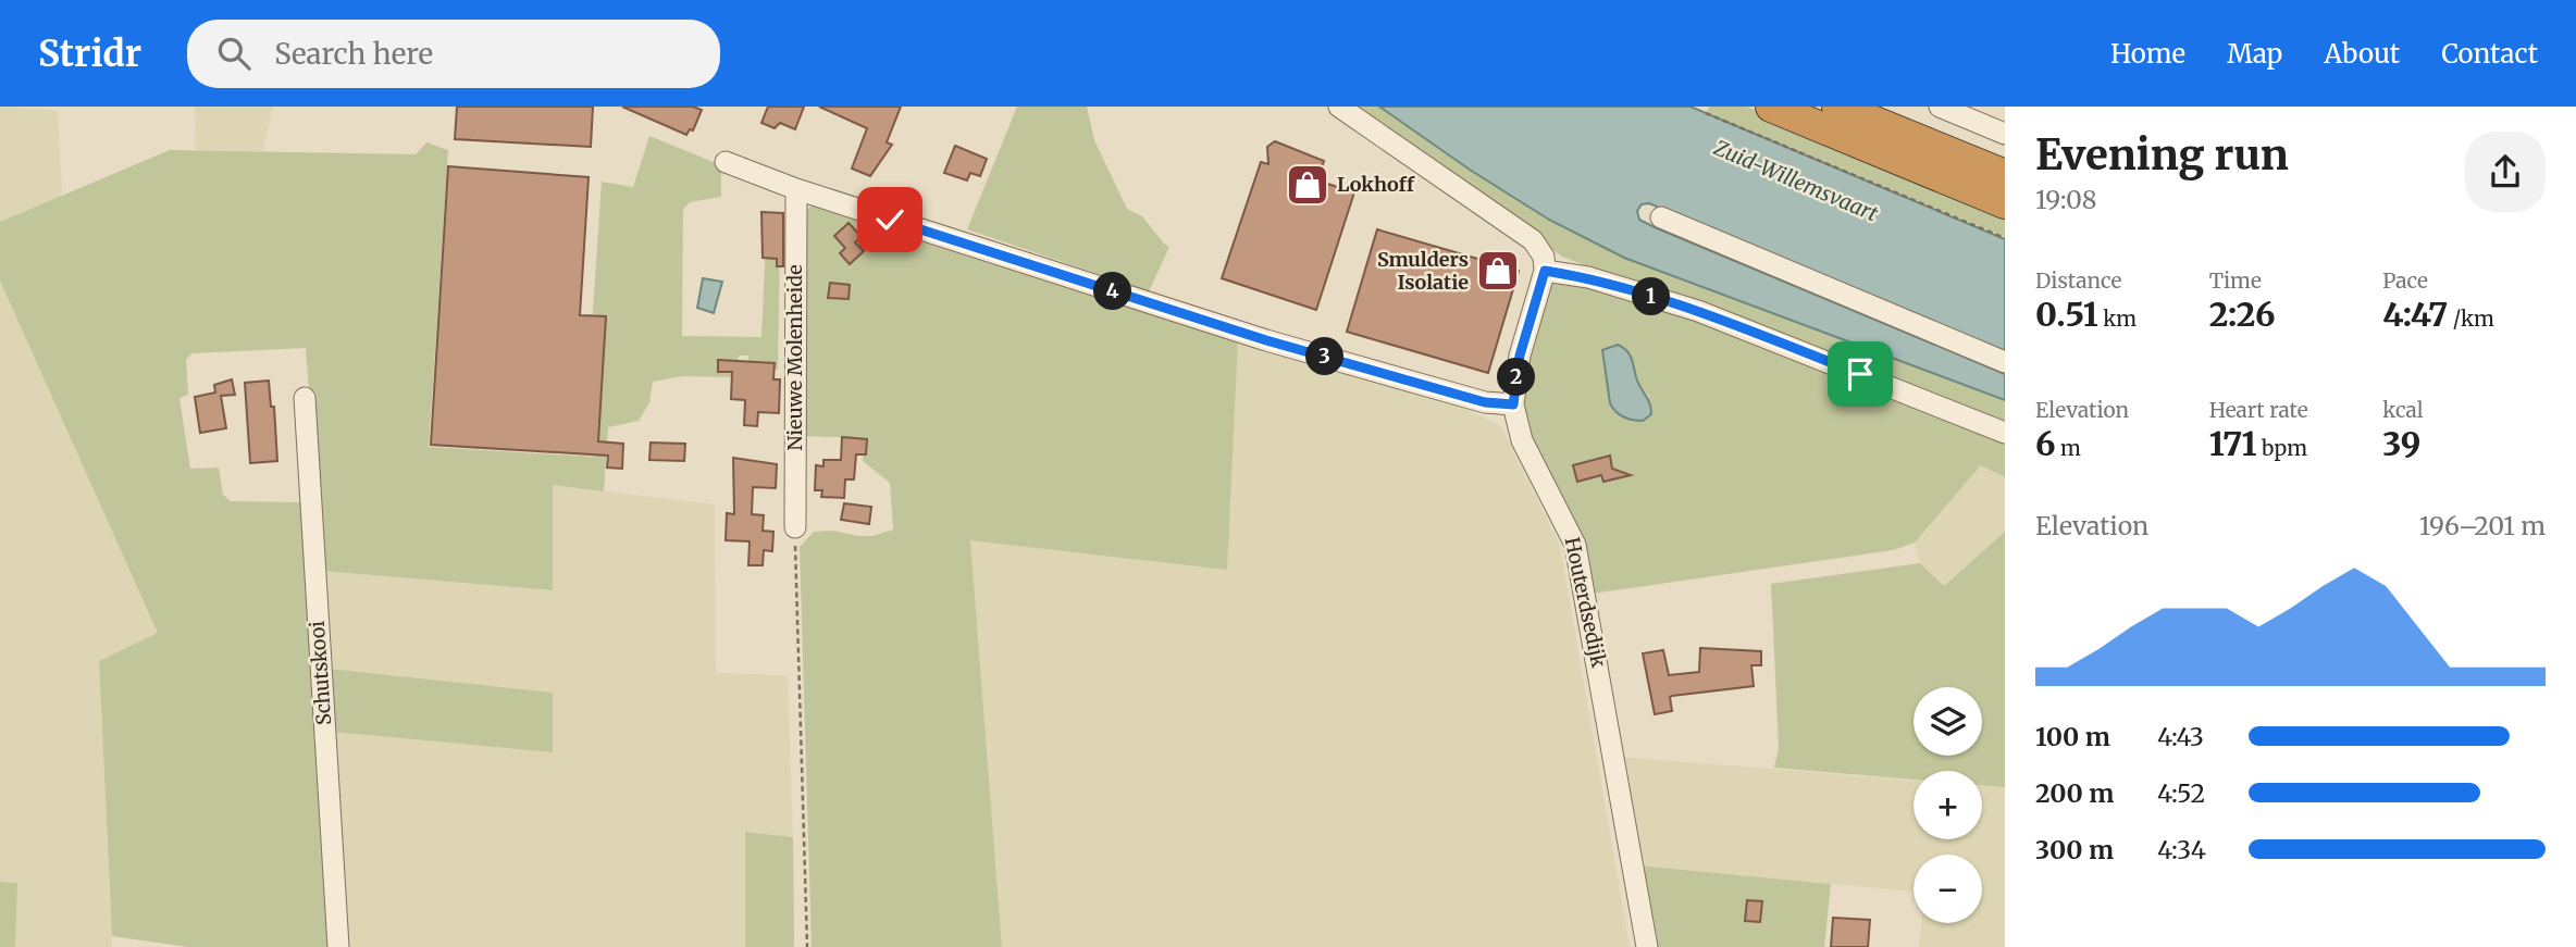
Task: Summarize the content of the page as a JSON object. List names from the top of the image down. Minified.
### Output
{"streets":{"street":["Nieuwe Molenheide","Houterdsedijk","Schutskooi"]},"water":["Zuid-Willemsvaart"],"places":{"shop":["Lokhoff","Smulders Isolatie"]},"page":{"header":"Stridr","search":"Search here","nav":["Home","Map","About","Contact"],"heading":["Evening run","19:08"],"stats":[["Distance","0.51 km"],["Time","2:26"],["Pace","4:47 /km"],["Elevation","6 m"],["Heart rate","171 bpm"],["kcal","39"]],"pins":["4","1","3","2"],"chart":["Elevation","196–201 m"],"map_buttons":["+","−"],"list":[{"name":"100 m","note":"4:43"},{"name":"200 m","note":"4:52"},{"name":"300 m","note":"4:34"}]}}
